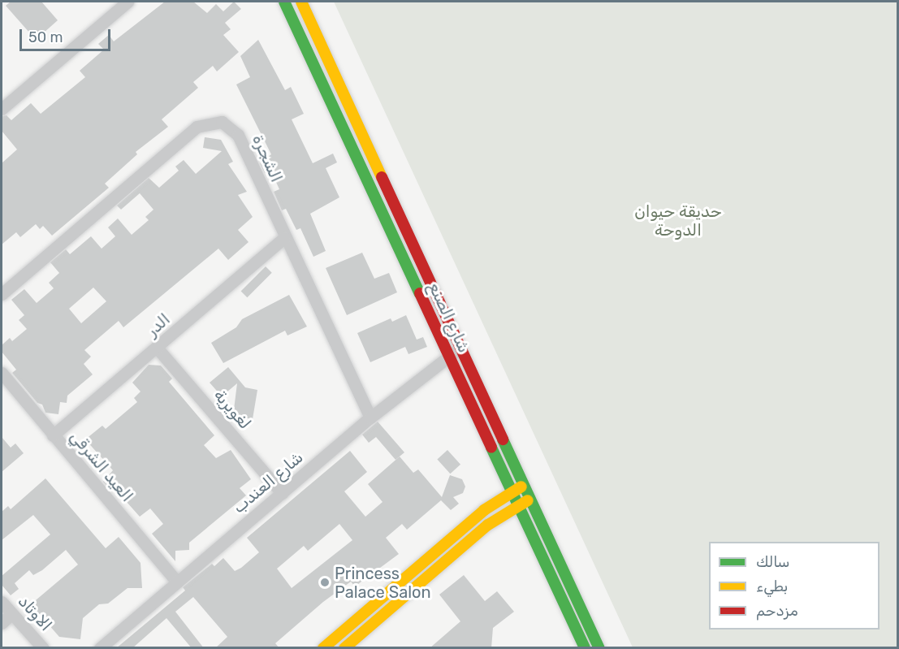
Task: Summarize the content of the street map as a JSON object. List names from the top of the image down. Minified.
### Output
{"streets":{"street":["الشجرة","شارع الصنع","الدر","لغويرية","العيد الشرقي","شارع العندب","الاوتاد"]},"crossings":[["الشجرة","الدر"],["الشجرة","شارع العندب"],["شارع الصنع","شارع العندب"],["الدر","لغويرية"],["الدر","العيد الشرقي"],["لغويرية","شارع العندب"],["العيد الشرقي","شارع العندب"]],"parks":["حديقة حيوان الدوحة"],"places":["Princess Palace Salon"],"legend":["سالك","بطيء","مزدحم"],"scale_bar":"50 m"}
